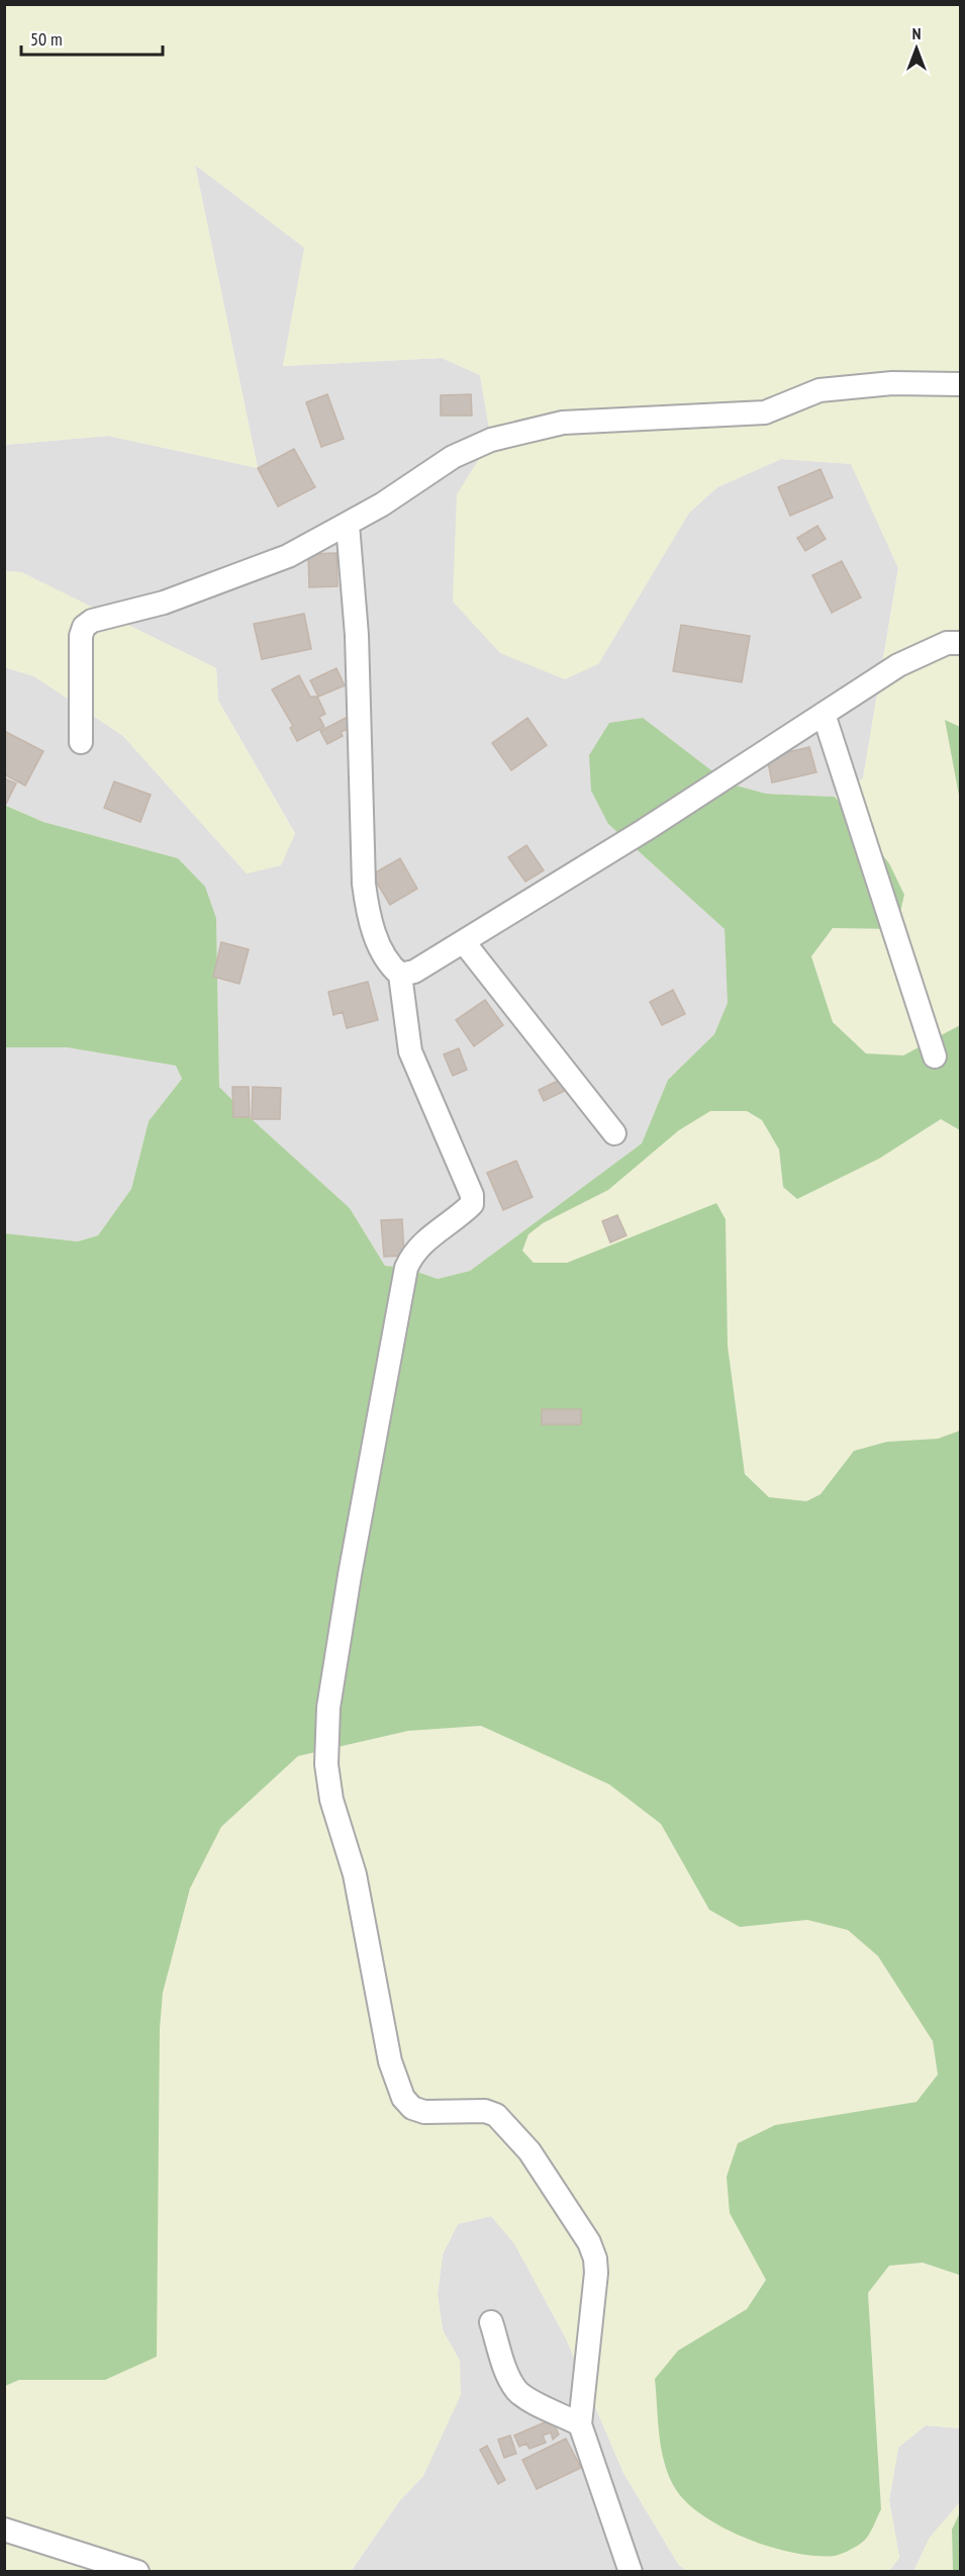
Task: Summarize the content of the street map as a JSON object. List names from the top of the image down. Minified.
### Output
{"scale_bar":"50 m","north":"top"}
